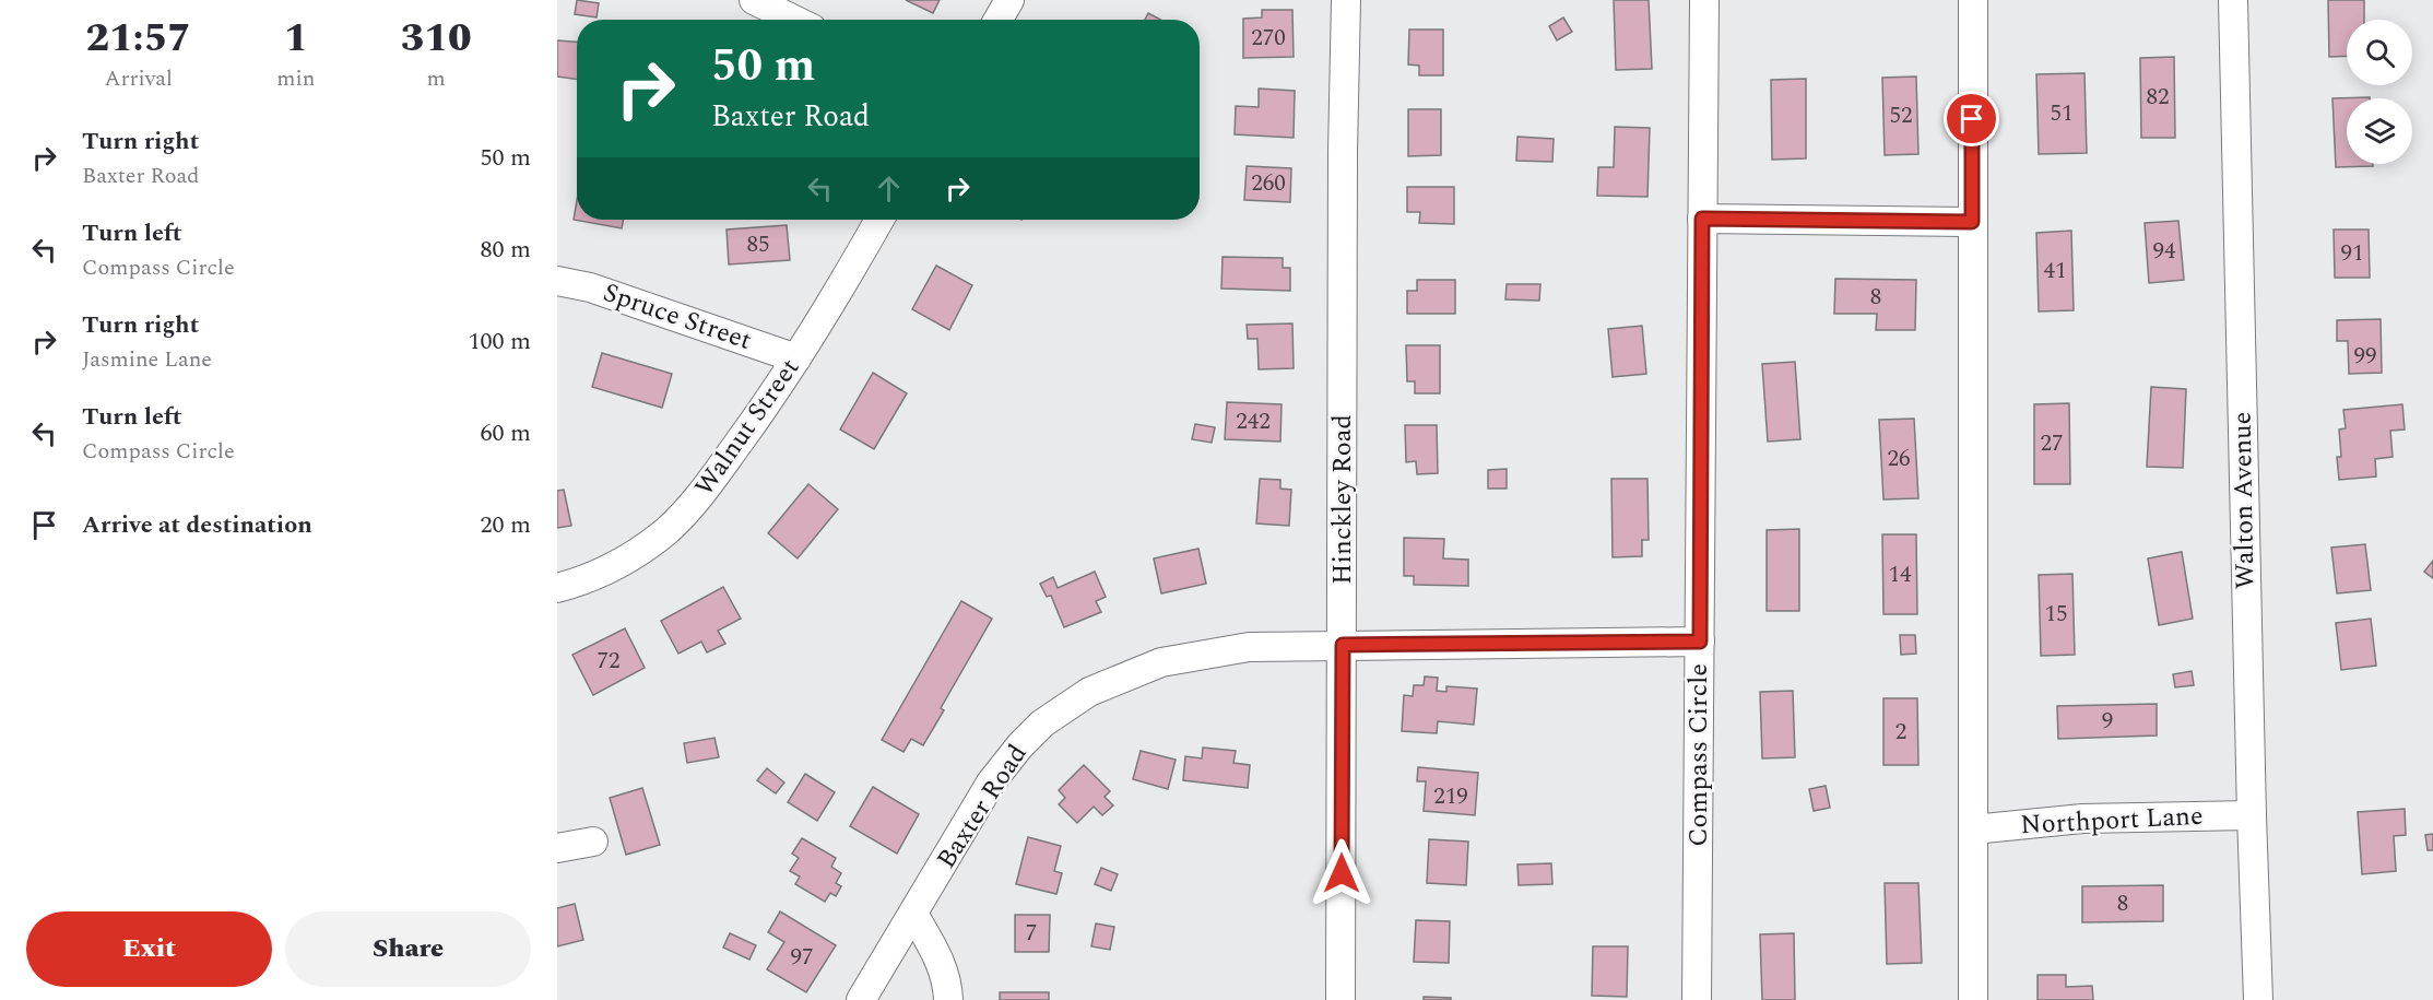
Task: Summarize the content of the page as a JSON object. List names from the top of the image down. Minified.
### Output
{"streets":{"street":["Spruce Street","Walnut Street","Hinckley Road","Walton Avenue","Compass Circle","Baxter Road","Northport Lane"]},"crossings":[["Spruce Street","Walnut Street"],["Hinckley Road","Baxter Road"],["Walton Avenue","Northport Lane"],["Compass Circle","Baxter Road"]],"house_numbers":["270","82","51","52","260","85","94","91","41","8","99","242","27","26","14","15","72","9","2","219","8","7","97"],"page":{"eta":["21:57","Arrival","1","min","310","m"],"turn":["50 m","Baxter Road"],"list":[{"name":"Turn right","note":"Baxter Road","value":"50 m"},{"name":"Turn left","note":"Compass Circle","value":"80 m"},{"name":"Turn right","note":"Jasmine Lane","value":"100 m"},{"name":"Turn left","note":"Compass Circle","value":"60 m"},{"name":"Arrive at destination","value":"20 m"}],"buttons":["Exit","Share"]}}
